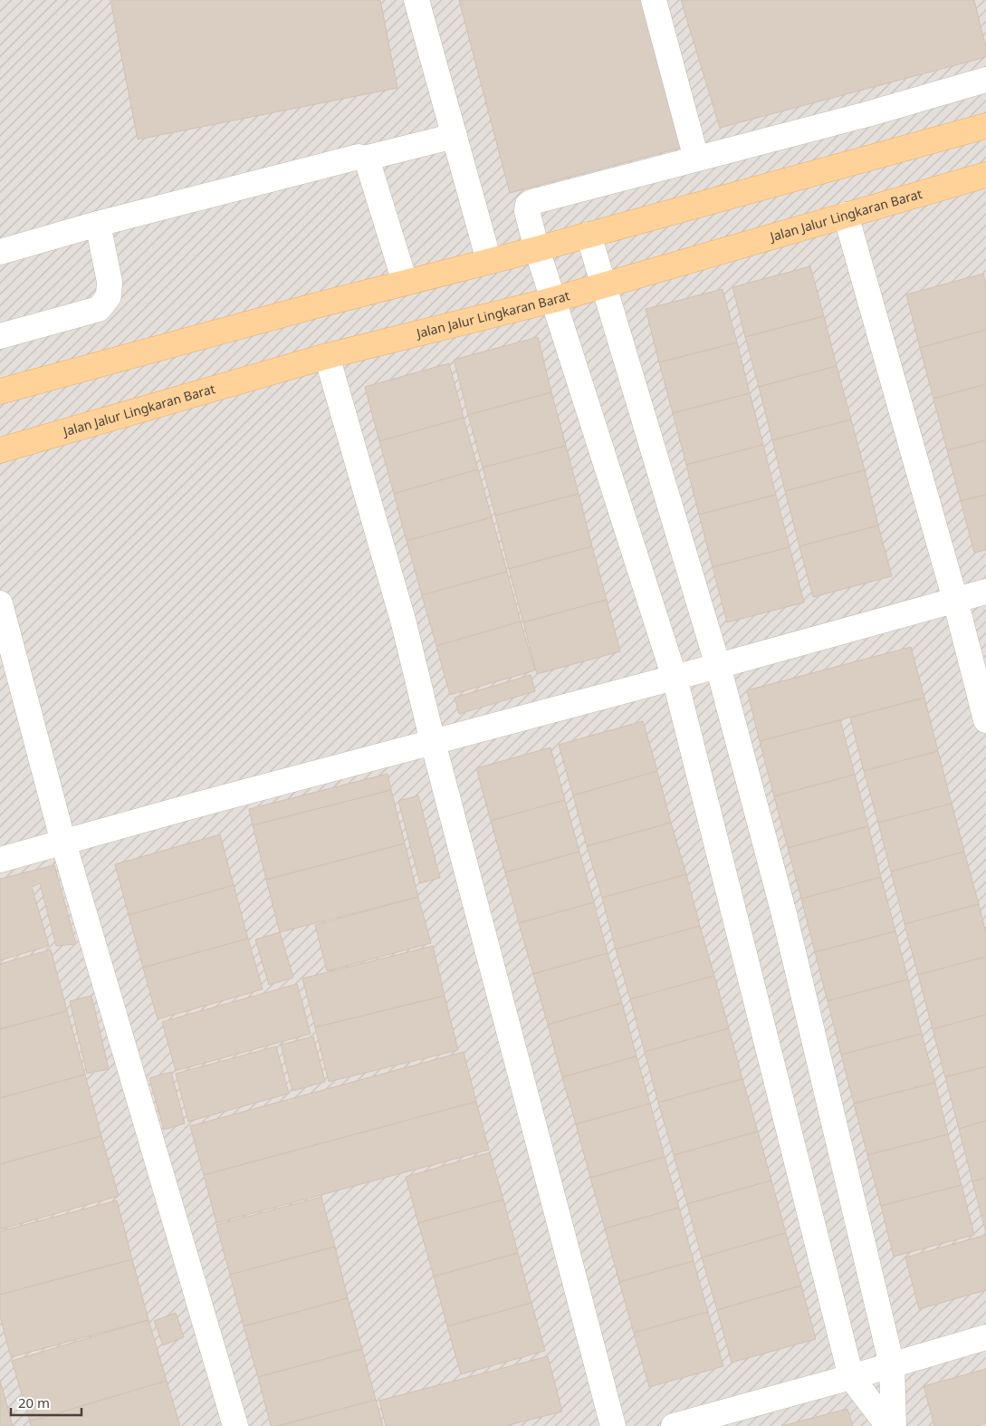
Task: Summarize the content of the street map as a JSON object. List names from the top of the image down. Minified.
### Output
{"streets":{"main road":["Jalan Jalur Lingkaran Barat"]},"scale_bar":"20 m"}
